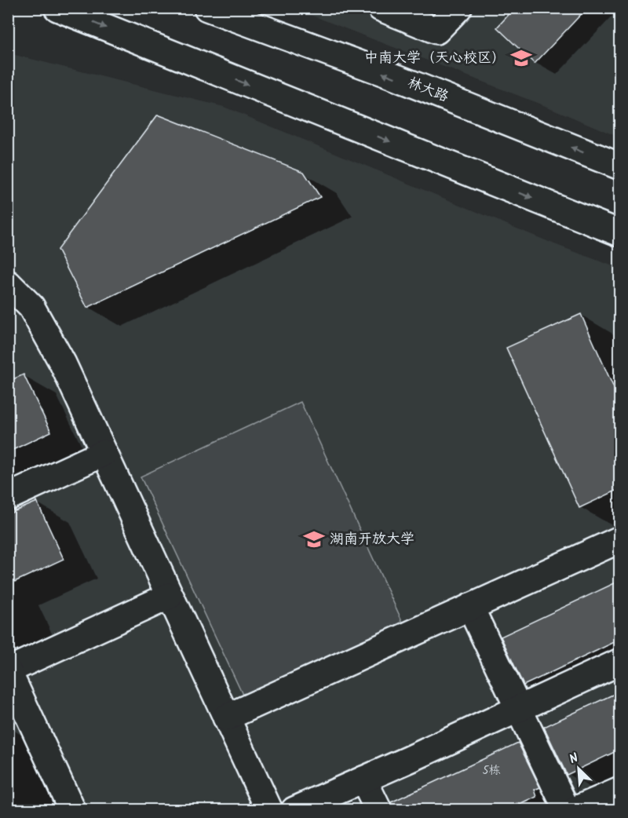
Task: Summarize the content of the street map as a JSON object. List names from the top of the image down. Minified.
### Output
{"streets":{"main road":["林大路"]},"places":{"school or university":["中南大学（天心校区）","湖南开放大学"]},"house_numbers":["5栋"],"north":"top left"}
